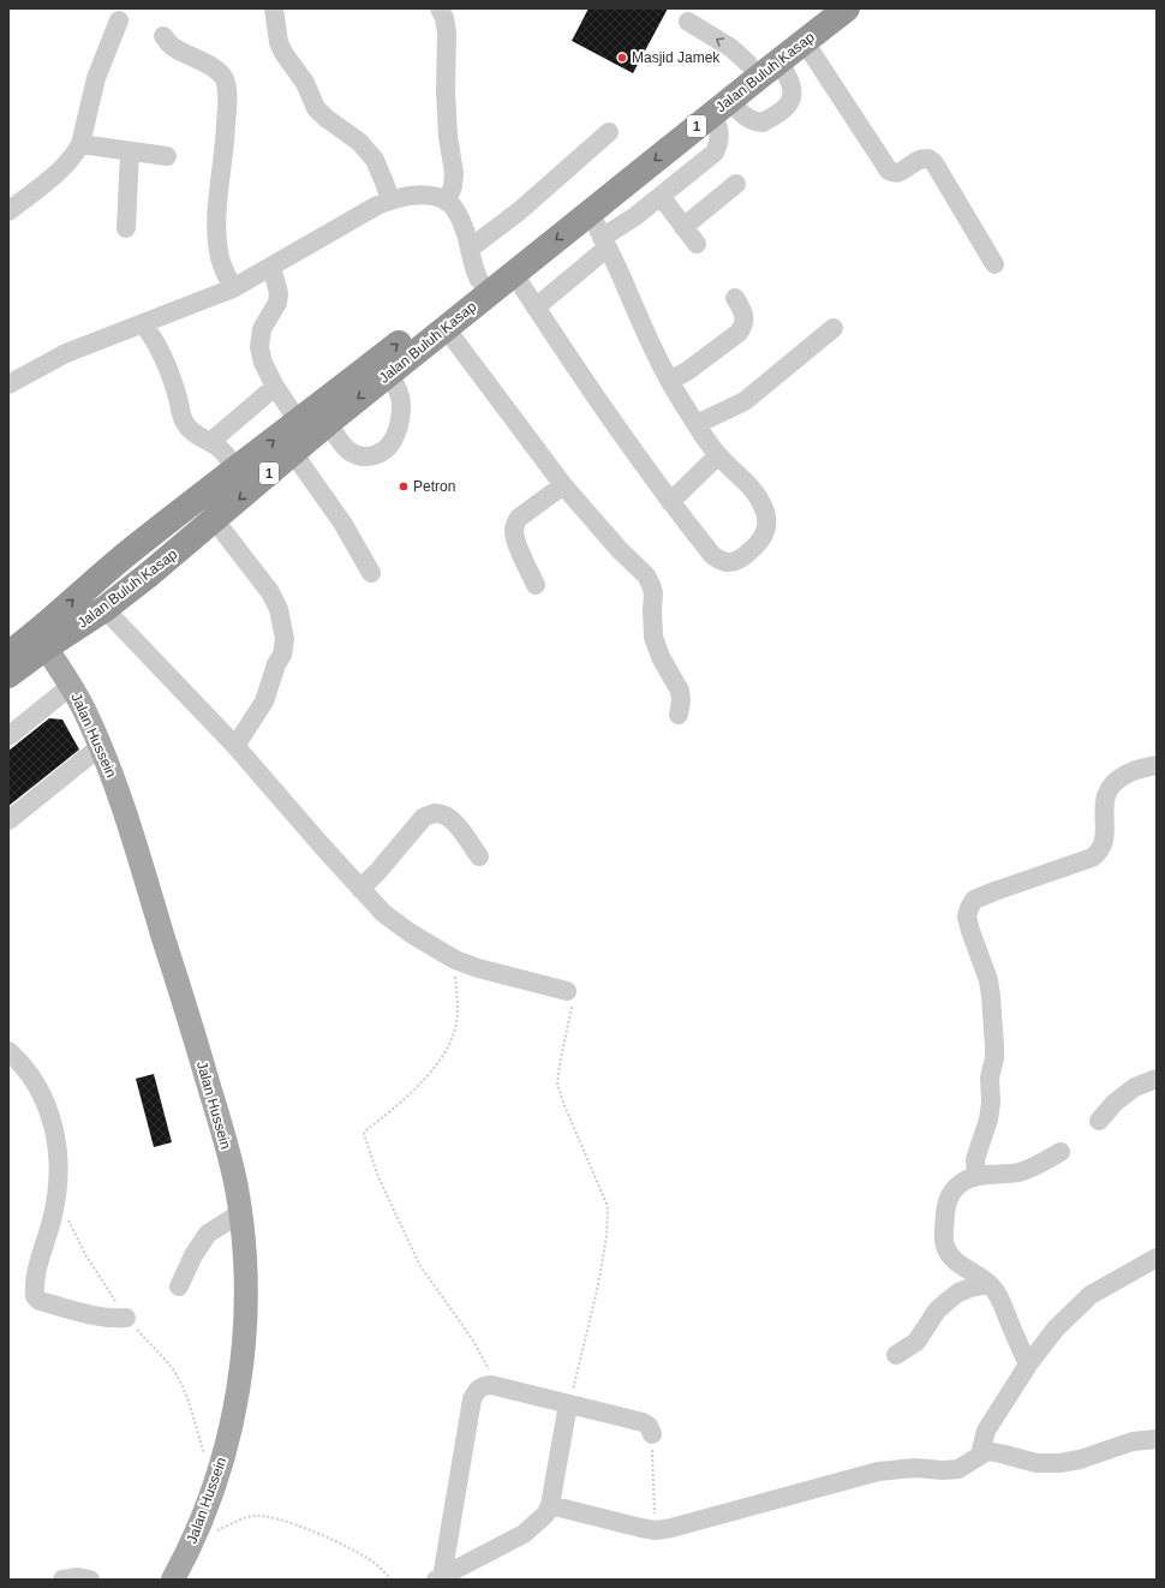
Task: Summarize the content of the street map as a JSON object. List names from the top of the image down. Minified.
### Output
{"streets":{"highway":["Jalan Buluh Kasap","1"],"main road":["Jalan Hussein"]},"crossings":[["Jalan Buluh Kasap","Jalan Hussein"]],"places":["Masjid Jamek","Petron"]}
